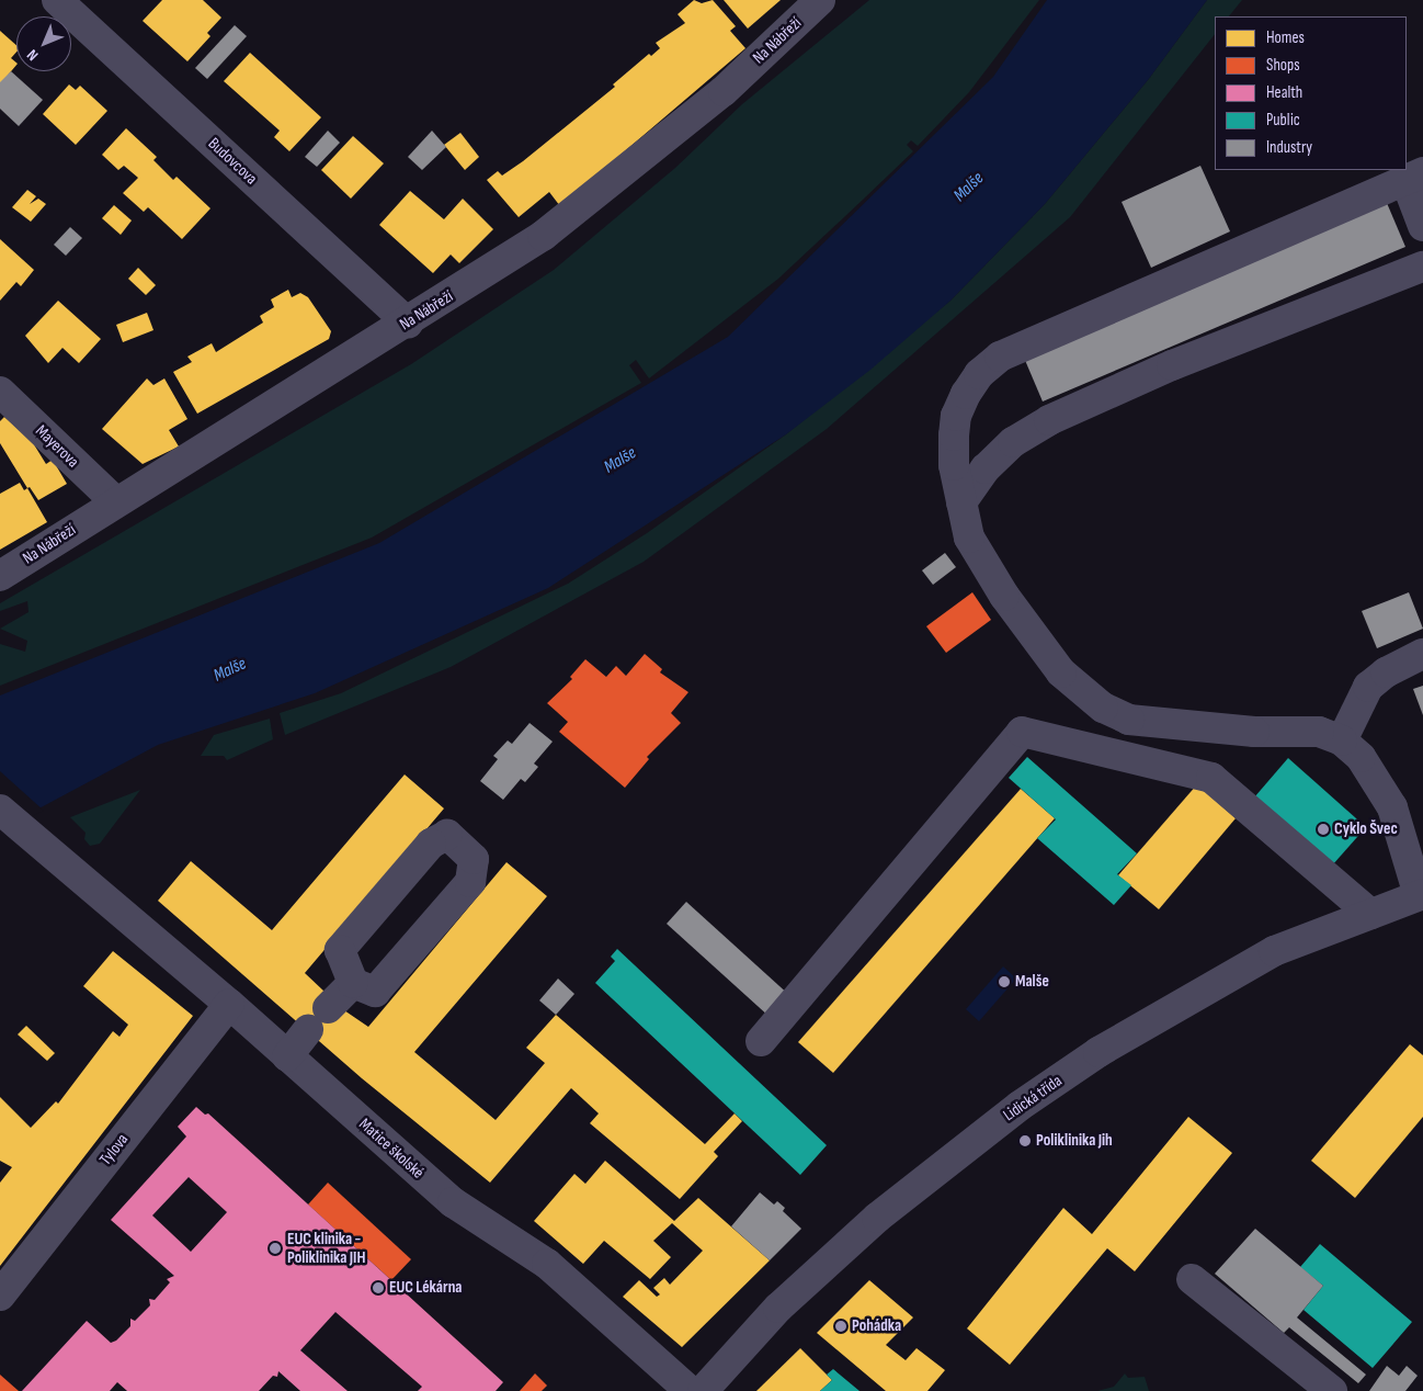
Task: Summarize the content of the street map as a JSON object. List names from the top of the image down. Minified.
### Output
{"streets":{"street":["Na Nábřeží","Budovcova","Mayerova","Lidická třída","Matice školské","Tylova"]},"crossings":[["Na Nábřeží","Budovcova"],["Na Nábřeží","Mayerova"],["Matice školské","Tylova"]],"water":["Malše"],"places":["Cyklo Švec","Malše","Poliklinika Jih","EUC klinika - Poliklinika JIH","EUC Lékárna","Pohádka"],"legend":["Homes","Shops","Health","Public","Industry"],"north":"bottom left"}
